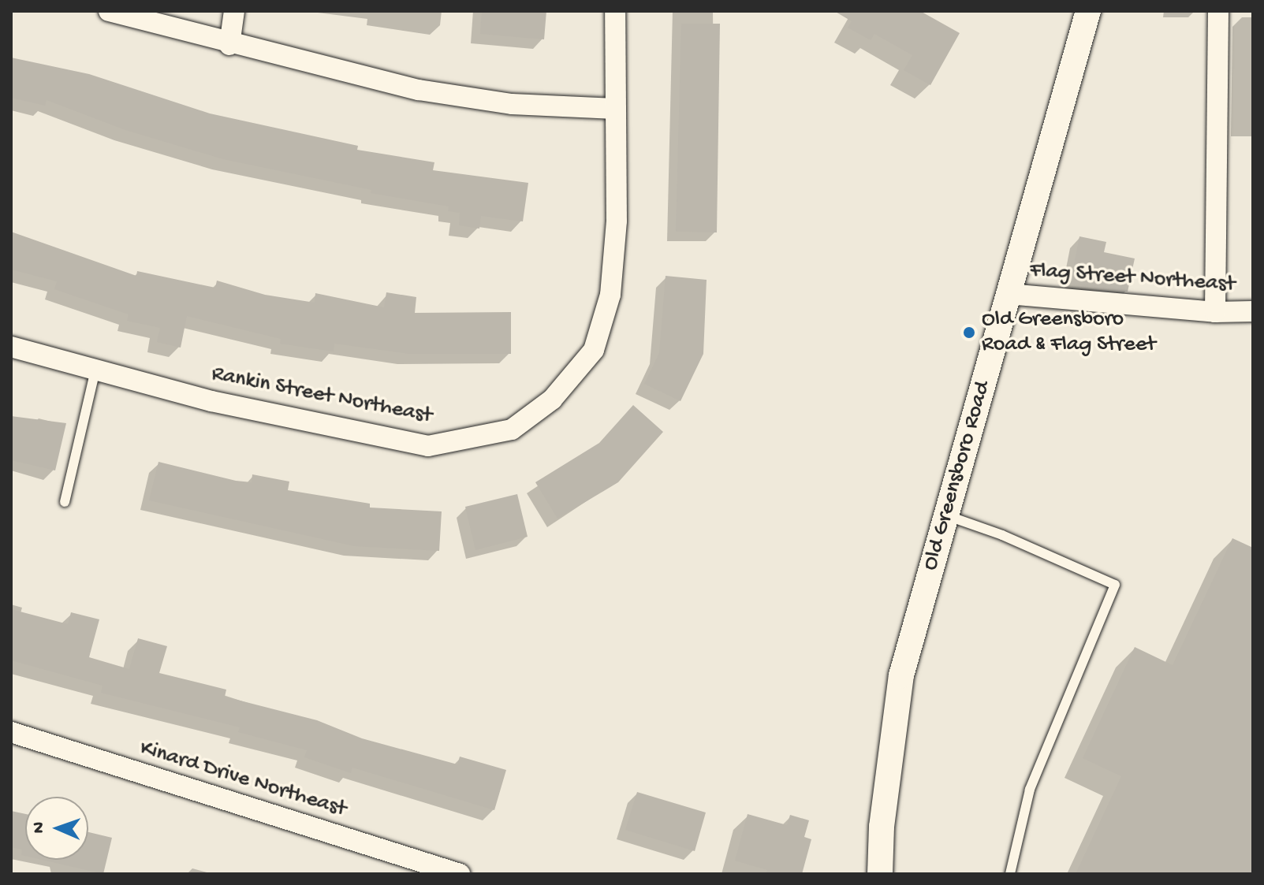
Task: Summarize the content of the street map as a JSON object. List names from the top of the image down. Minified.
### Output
{"streets":{"street":["Flag Street Northeast","Rankin Street Northeast","Old Greensboro Road","Kinard Drive Northeast"]},"crossings":[["Flag Street Northeast","Old Greensboro Road"]],"places":["Old Greensboro Road & Flag Street"],"north":"left"}
